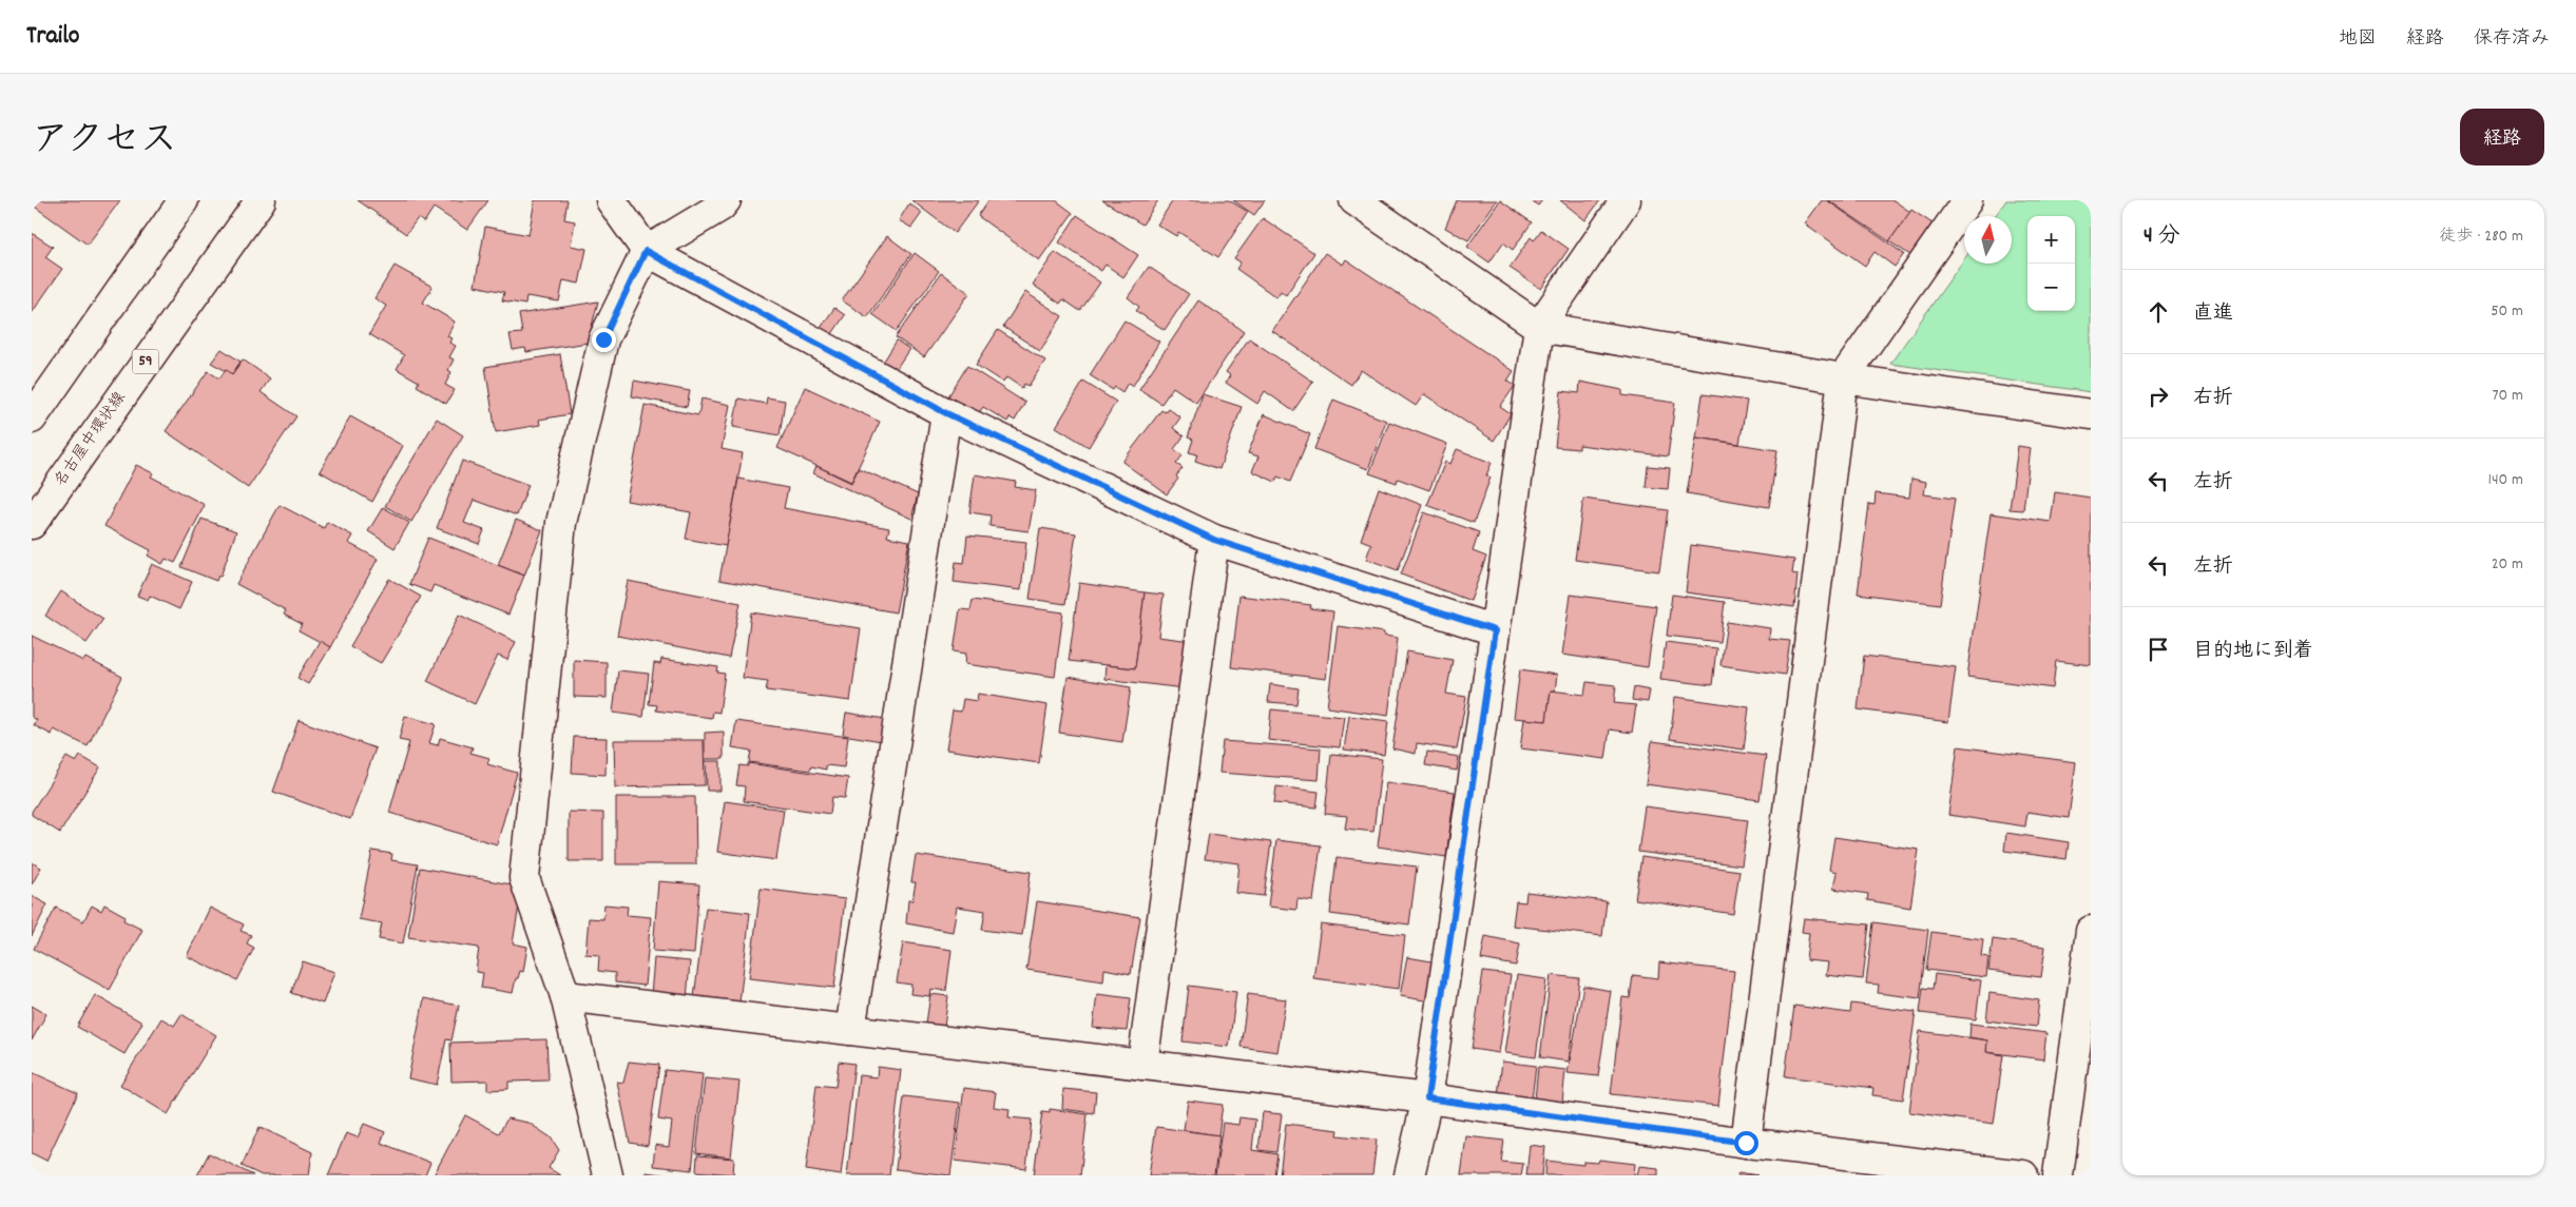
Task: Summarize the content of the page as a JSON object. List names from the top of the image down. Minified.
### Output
{"streets":{"street":["59","名古屋中環状線"]},"north":"top","page":{"header":"Trailo","nav":["地図","経路","保存済み"],"title":"アクセス","buttons":"経路","heading":["4 分","徒歩 · 280 m"],"map_buttons":["+","−"],"list":[["直進","50 m"],["右折","70 m"],["左折","140 m"],["左折","20 m"],"目的地に到着"]}}
